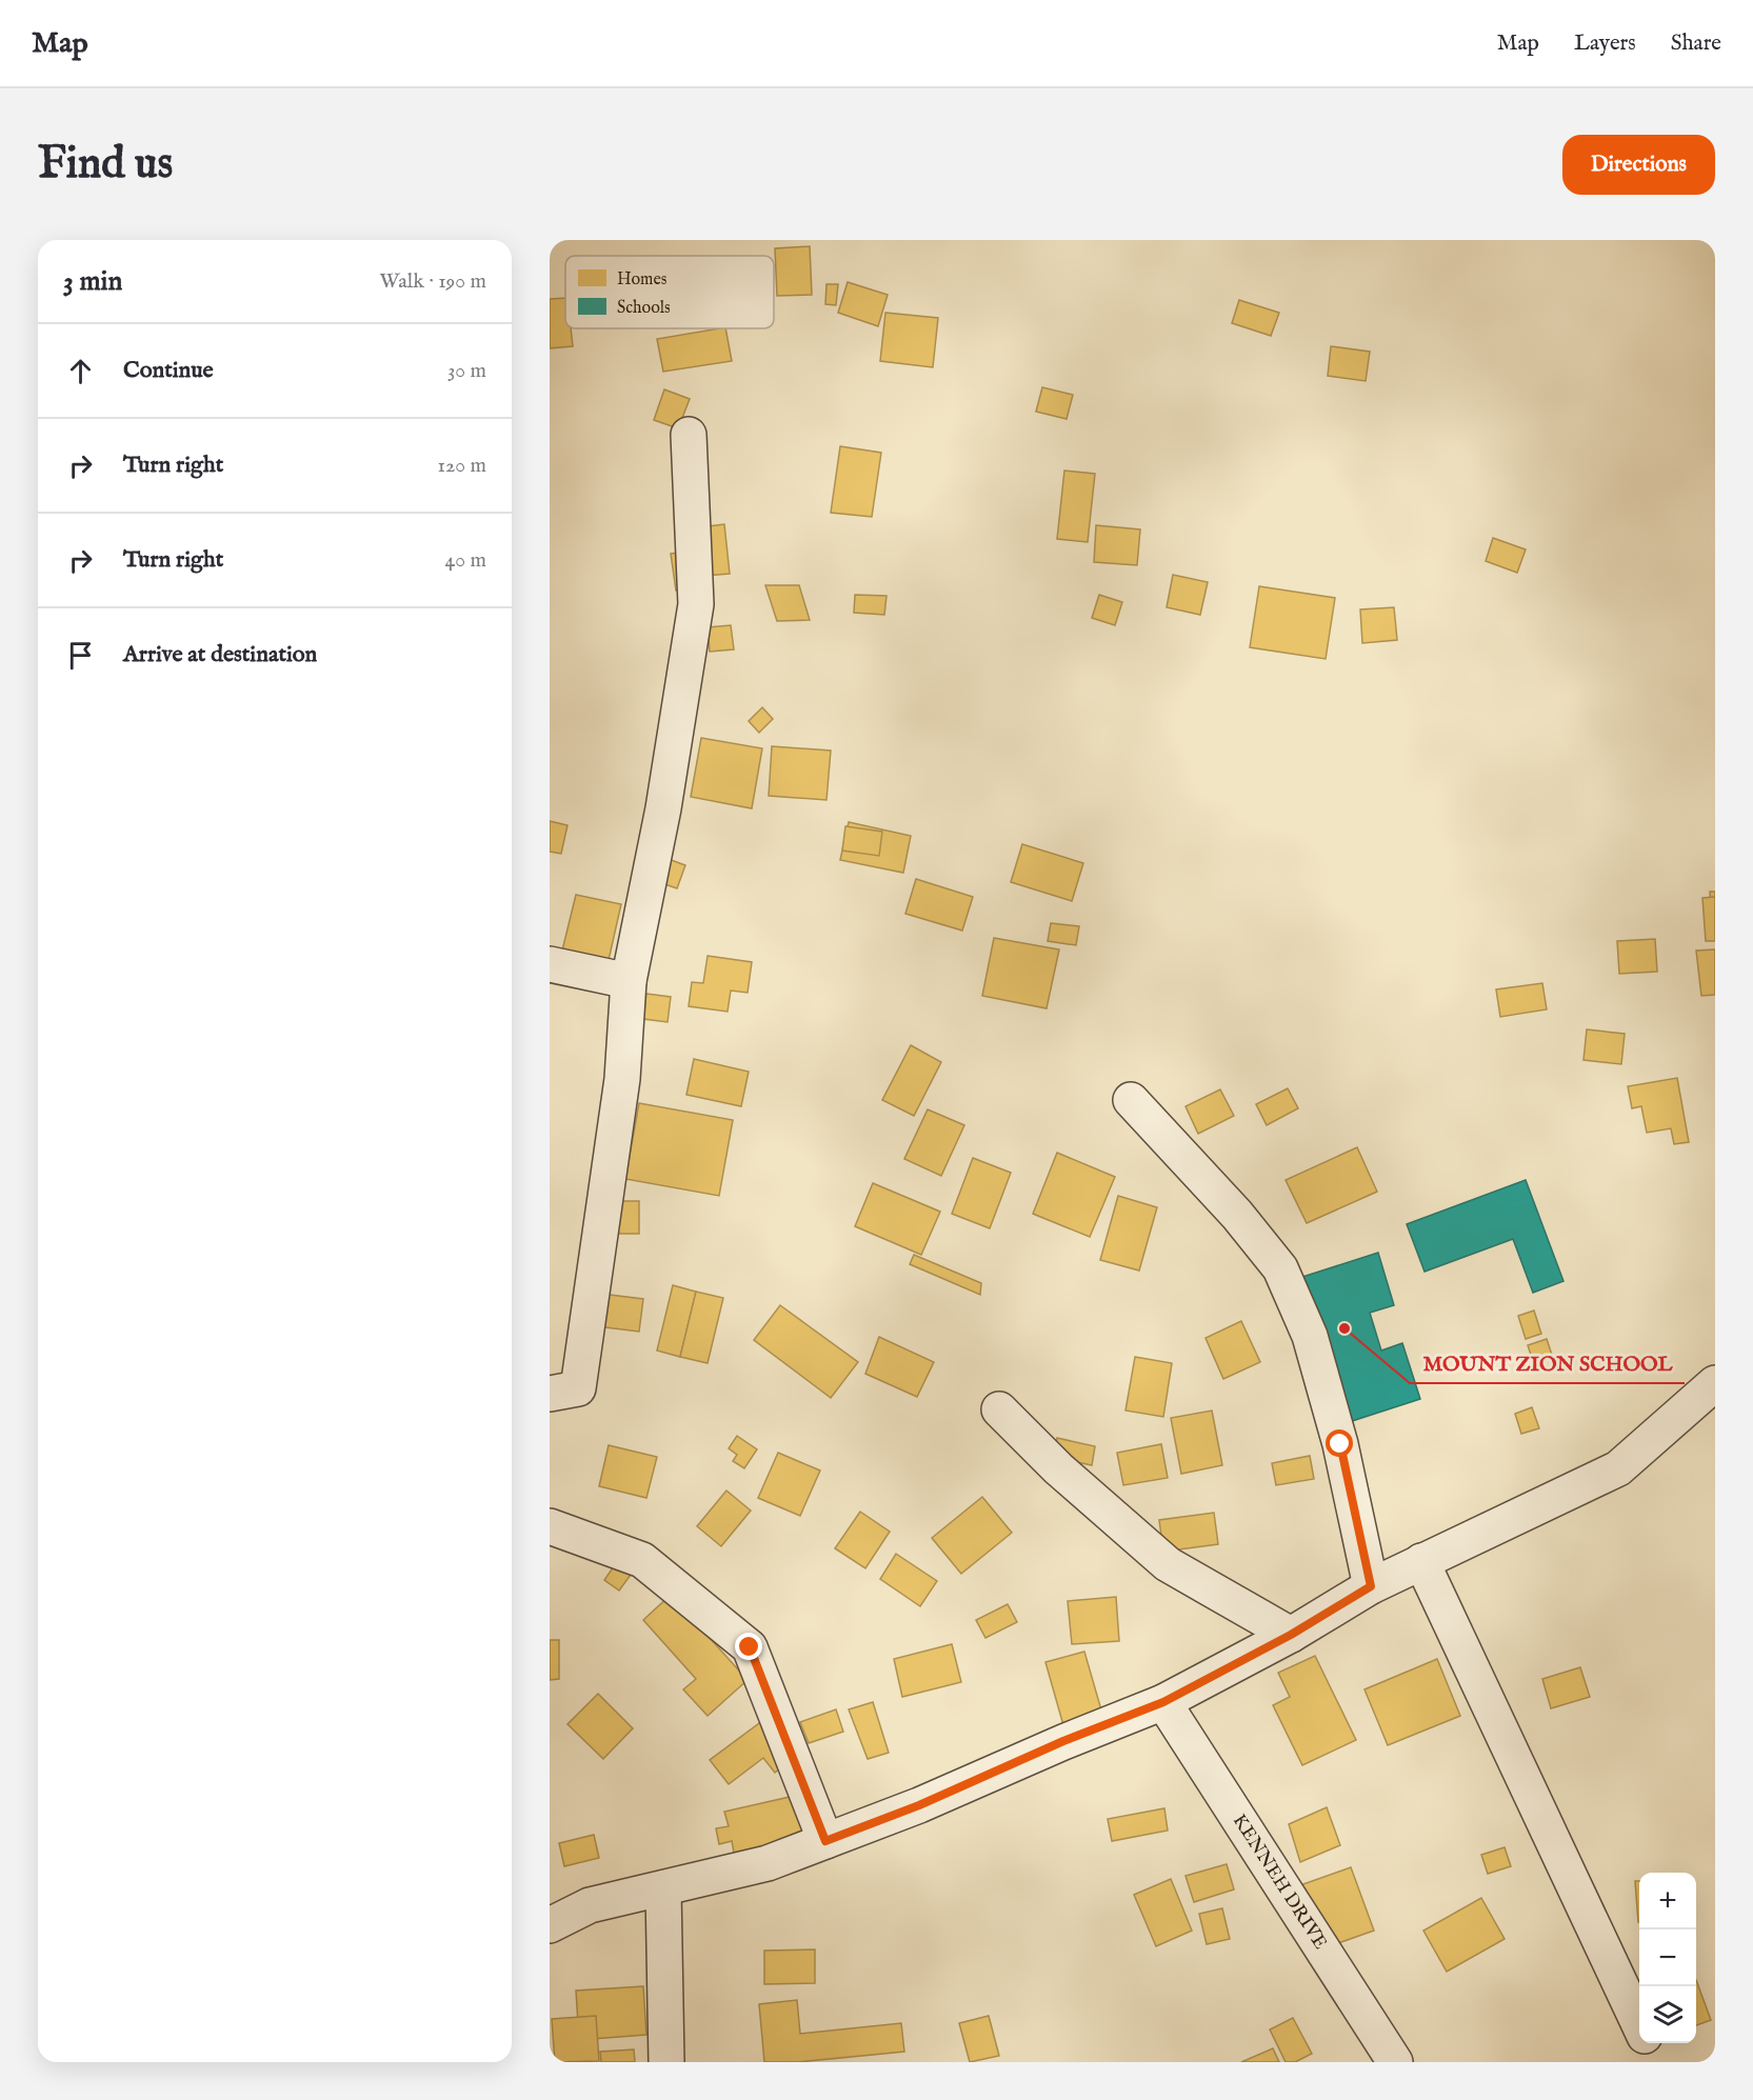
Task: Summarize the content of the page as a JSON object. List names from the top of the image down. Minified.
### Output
{"streets":{"street":["KENNEH DRIVE"]},"places":["MOUNT ZION SCHOOL"],"legend":["Homes","Schools"],"page":{"header":"Map","nav":["Map","Layers","Share"],"buttons":"Directions","title":"Find us","heading":["3 min","Walk · 190 m"],"list":[["Continue","30 m"],["Turn right","120 m"],["Turn right","40 m"],"Arrive at destination"],"map_buttons":["+","−"]}}
